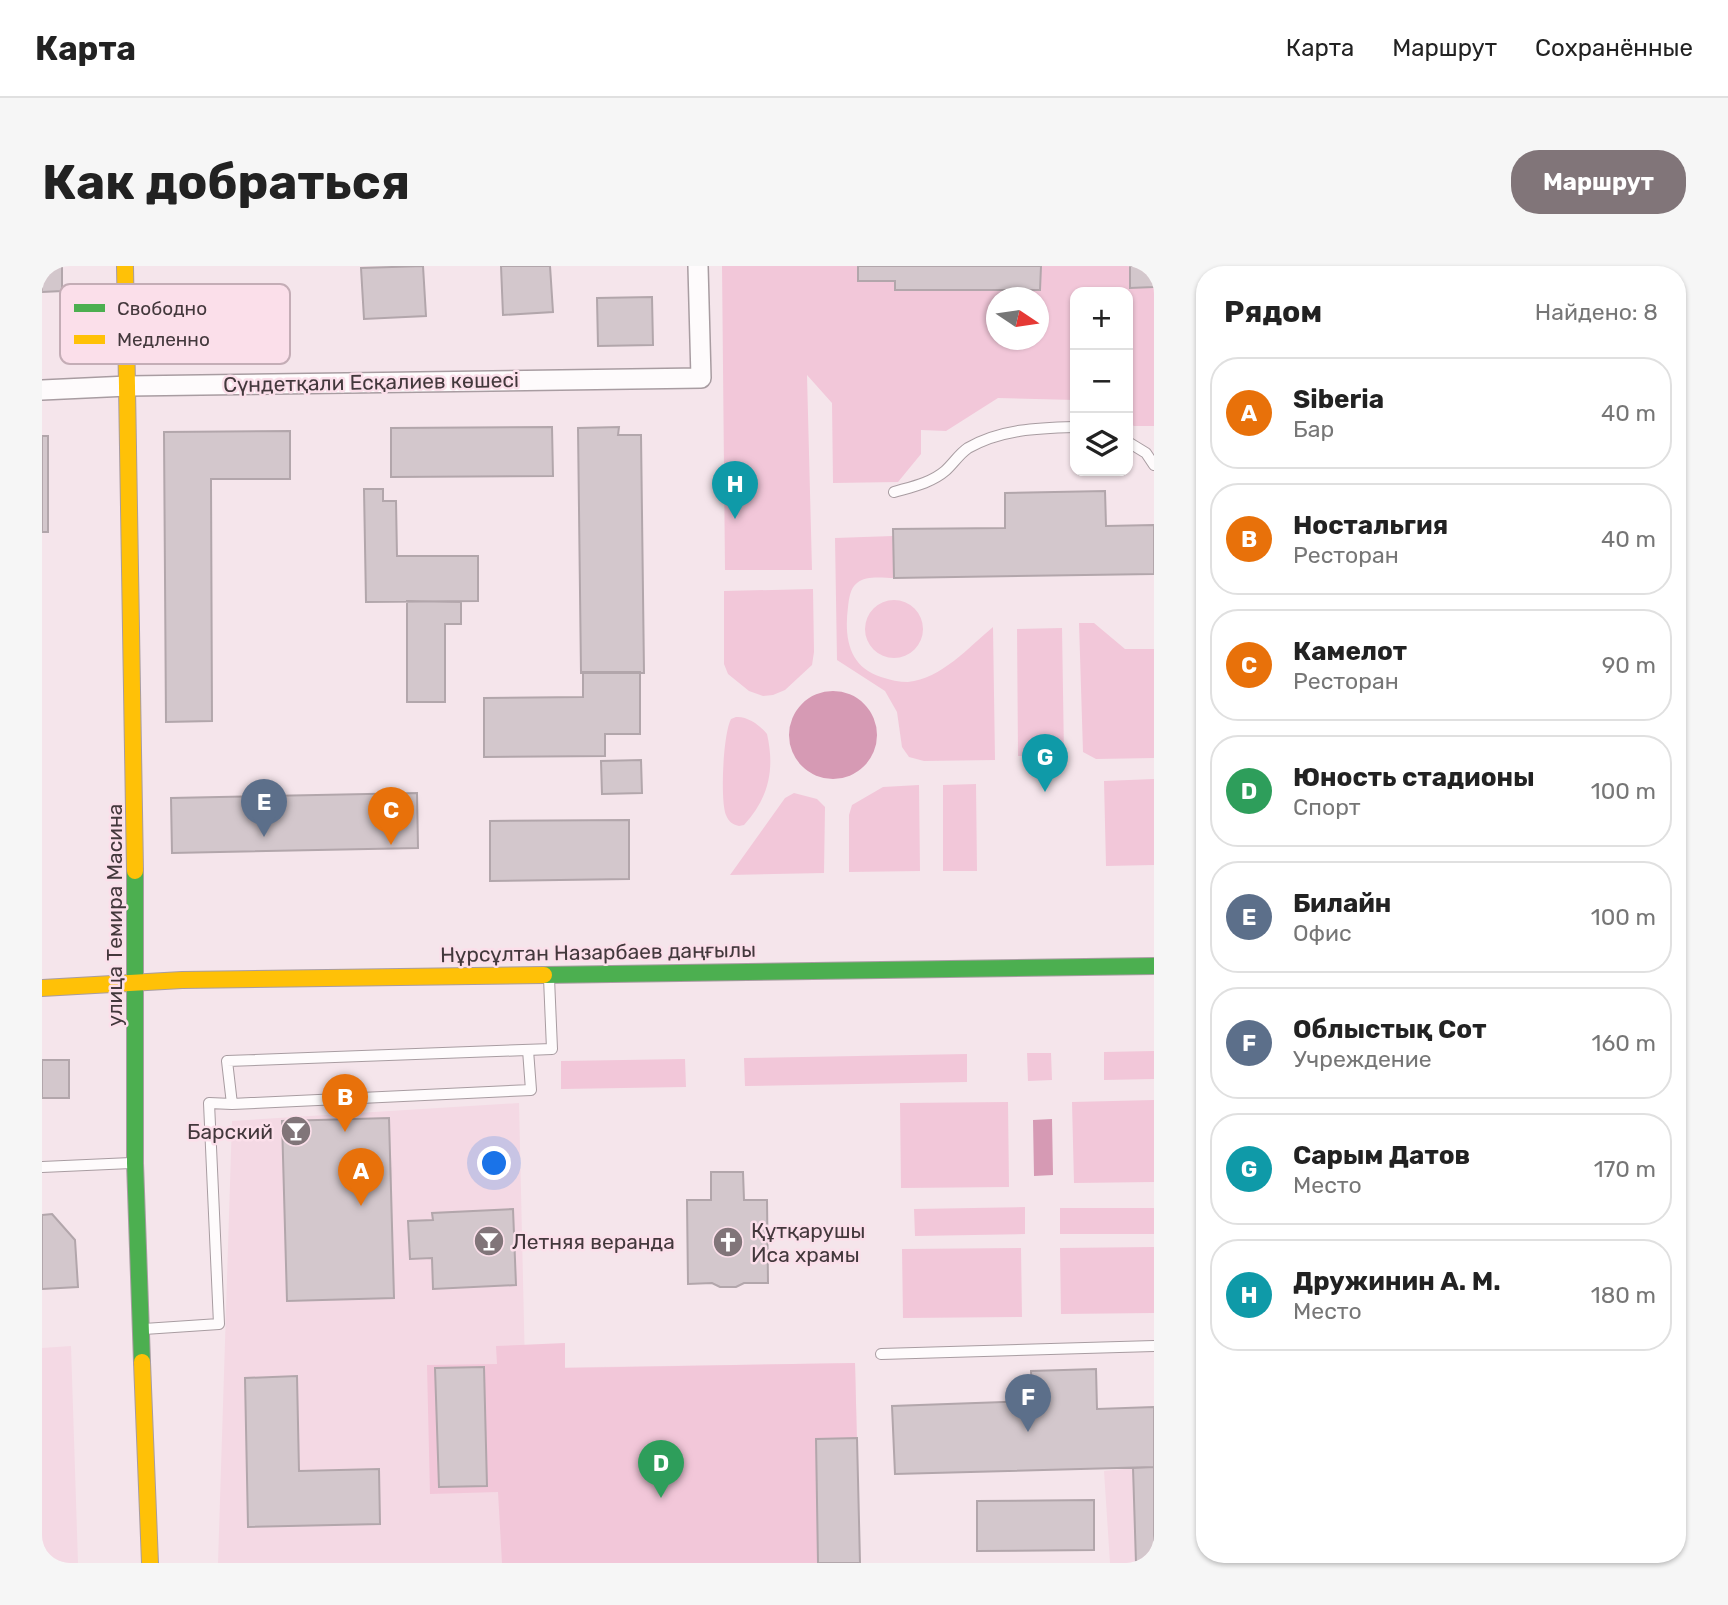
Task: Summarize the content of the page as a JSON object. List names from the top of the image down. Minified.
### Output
{"streets":{"street":["Сүндетқали Есқалиев көшесі","улица Темира Масина","Нұрсұлтан Назарбаев даңғылы"]},"crossings":[["Сүндетқали Есқалиев көшесі","улица Темира Масина"],["улица Темира Масина","Нұрсұлтан Назарбаев даңғылы"]],"places":{"bar":["Барский","Летняя веранда"],"church":["Құтқарушы Иса храмы"]},"legend":["Свободно","Медленно"],"north":"right","page":{"header":"Карта","nav":["Карта","Маршрут","Сохранённые"],"buttons":"Маршрут","title":"Как добраться","heading":["Рядом","Найдено: 8"],"map_buttons":["+","−"],"list":[{"mark":"A","name":"Siberia","note":"Бар","value":"40 m"},{"mark":"B","name":"Ностальгия","note":"Ресторан","value":"40 m"},{"mark":"C","name":"Камелот","note":"Ресторан","value":"90 m"},{"mark":"D","name":"Юность стадионы","note":"Спорт","value":"100 m"},{"mark":"E","name":"Билайн","note":"Офис","value":"100 m"},{"mark":"F","name":"Облыстық Сот","note":"Учреждение","value":"160 m"},{"mark":"G","name":"Сарым Датов","note":"Место","value":"170 m"},{"mark":"H","name":"Дружинин А. М.","note":"Место","value":"180 m"}],"pins":["H","G","E","C","B","A","F","D"]}}
